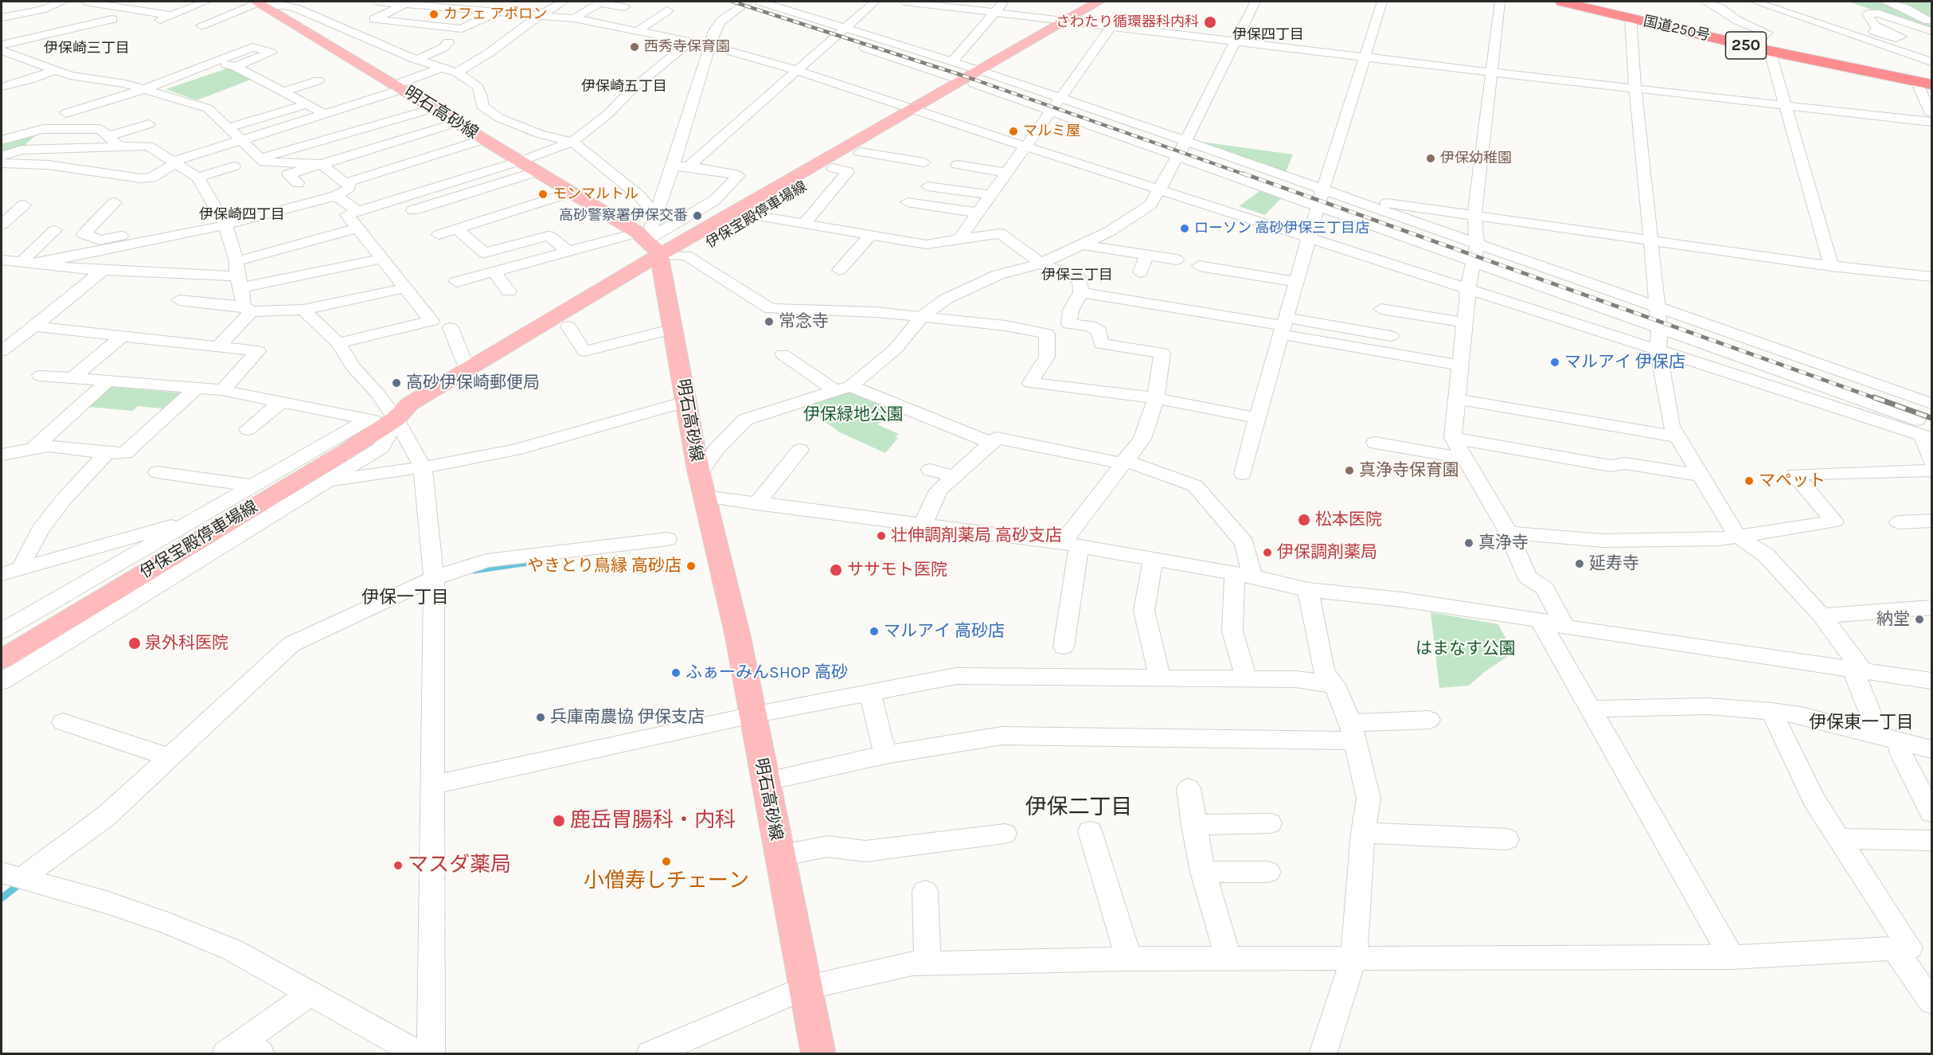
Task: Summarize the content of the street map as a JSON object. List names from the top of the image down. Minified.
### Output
{"streets":{"highway":["国道250号","250"],"main road":["明石高砂線","伊保宝殿停車場線"]},"crossings":[["明石高砂線","伊保宝殿停車場線"]],"districts":["伊保四丁目","伊保崎三丁目","伊保崎五丁目","伊保崎四丁目","伊保三丁目","伊保一丁目","伊保東一丁目","伊保二丁目"],"parks":["伊保緑地公園","はまなす公園"],"places":["カフェ アポロン","さわたり循環器科内科","西秀寺保育園","マルミ屋","伊保幼稚園","モンマルトル","高砂警察署伊保交番","ローソン 高砂伊保三丁目店","常念寺","マルアイ 伊保店","高砂伊保崎郵便局","真浄寺保育園","マペット","松本医院","壮伸調剤薬局 高砂支店","真浄寺","伊保調剤薬局","延寿寺","やきとり鳥縁 高砂店","ササモト医院","納堂","マルアイ 高砂店","泉外科医院","ふぁーみんSHOP 高砂","兵庫南農協 伊保支店","鹿岳胃腸科・内科","小僧寿しチェーン","マスダ薬局"]}
